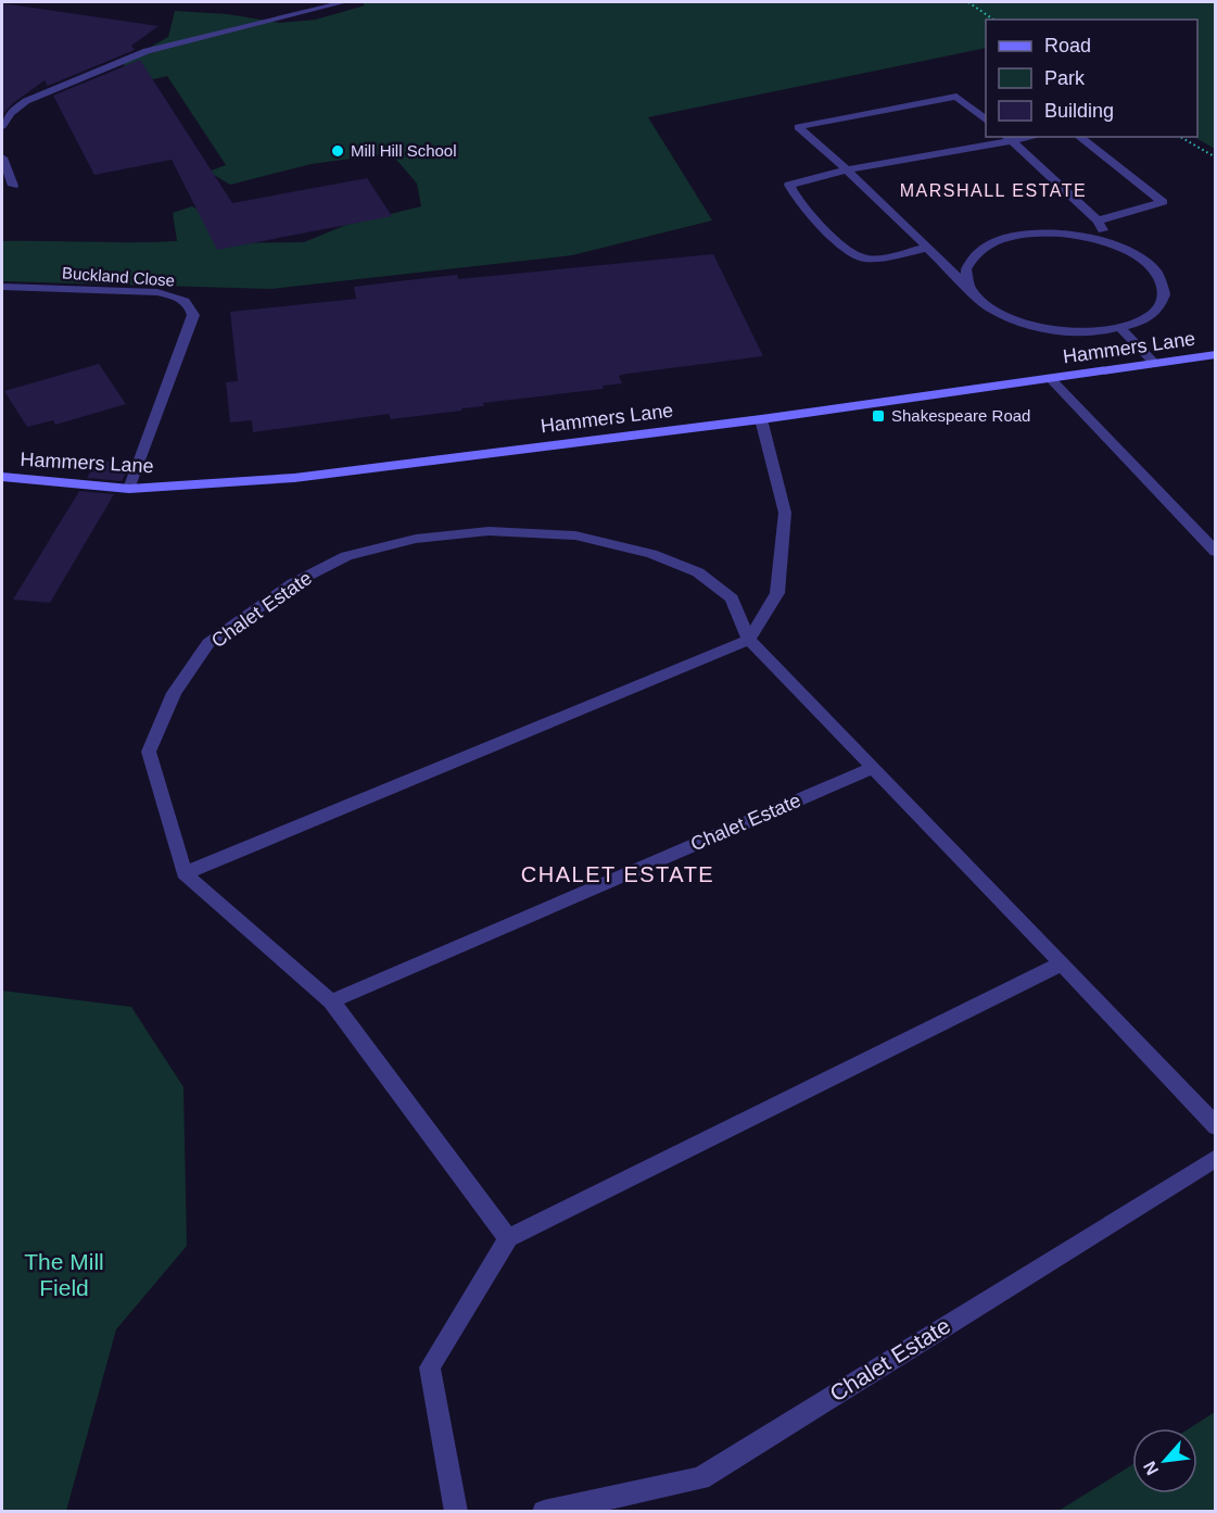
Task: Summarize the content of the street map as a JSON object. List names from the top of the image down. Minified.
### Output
{"streets":{"main road":["Hammers Lane"],"street":["Buckland Close","Chalet Estate"]},"crossings":[["Buckland Close","Hammers Lane"]],"districts":["MARSHALL ESTATE","CHALET ESTATE"],"parks":["The Mill Field"],"places":{"other":["Mill Hill School"],"transit":["Shakespeare Road"]},"legend":["Road","Park","Building"],"north":"bottom left"}
